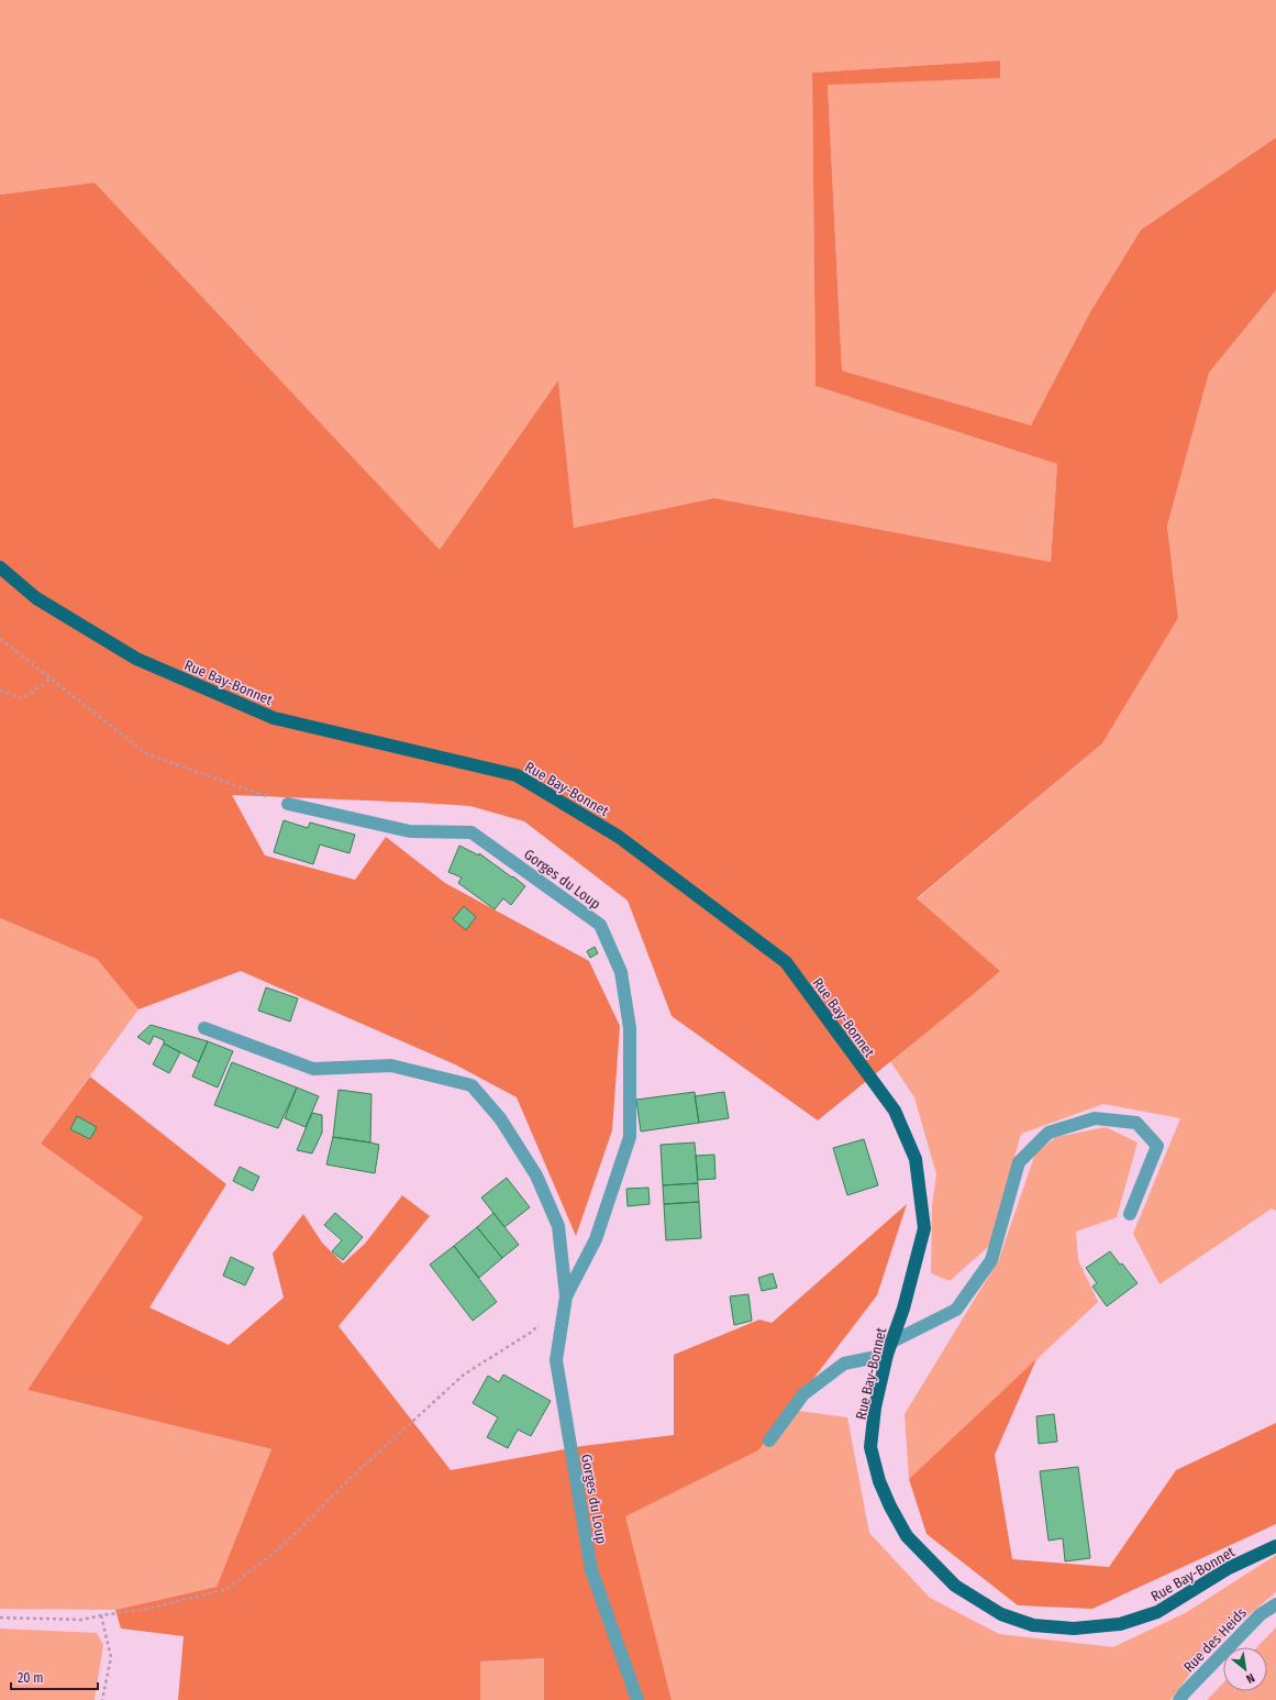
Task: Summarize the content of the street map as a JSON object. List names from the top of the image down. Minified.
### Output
{"streets":{"main road":["Rue Bay-Bonnet"],"street":["Gorges du Loup","Rue des Heids"]},"scale_bar":"20 m","north":"bottom right"}
